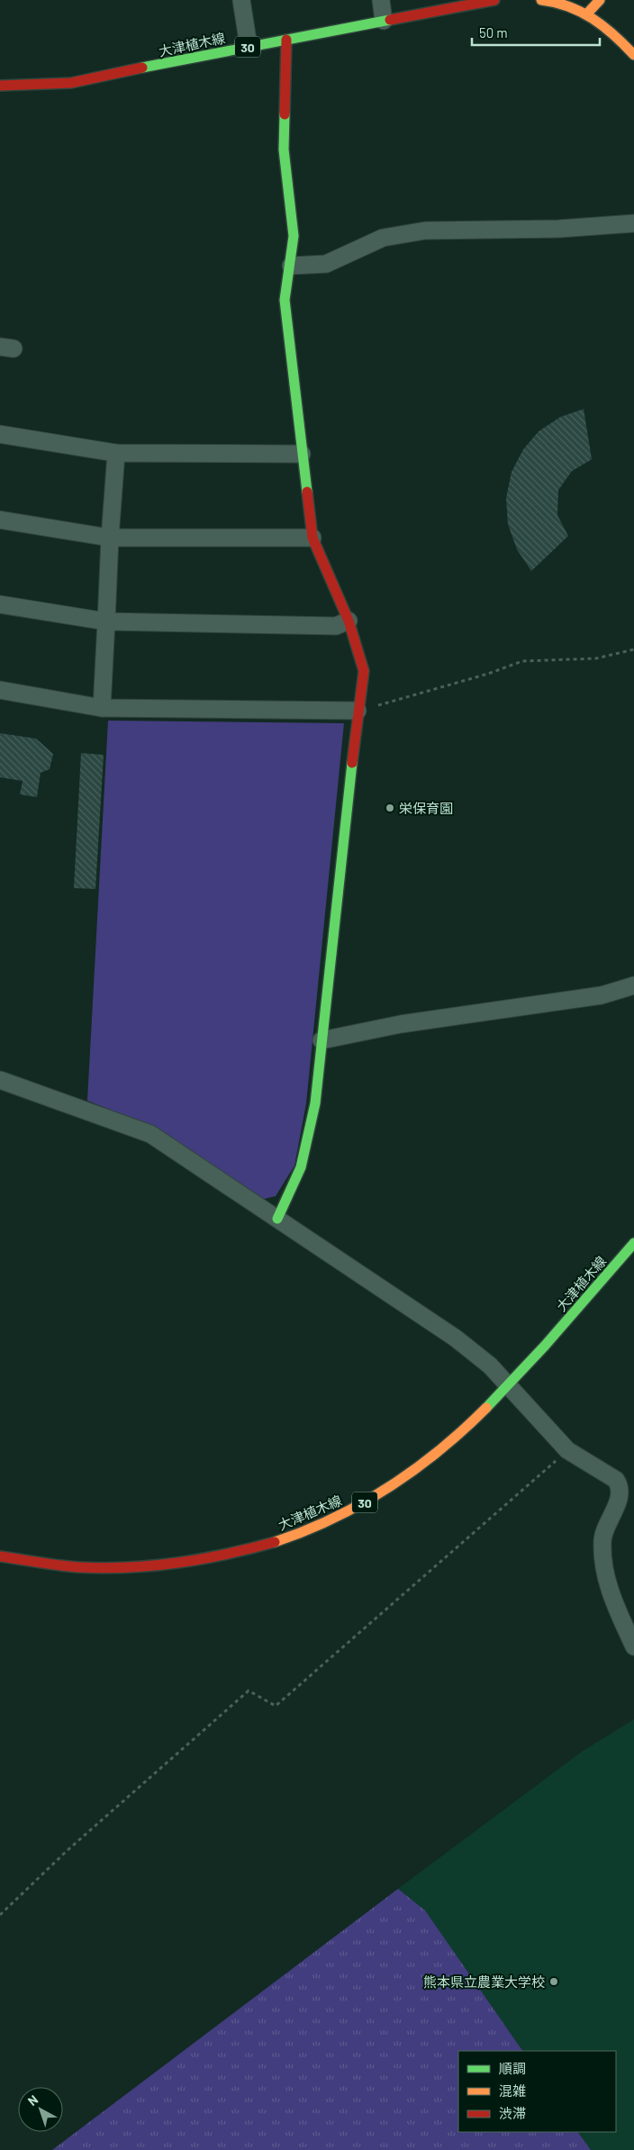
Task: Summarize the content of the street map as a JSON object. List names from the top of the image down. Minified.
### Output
{"streets":{"main road":["大津植木線","30"]},"places":["栄保育園","熊本県立農業大学校"],"legend":["順調","混雑","渋滞"],"scale_bar":"50 m","north":"top left"}
